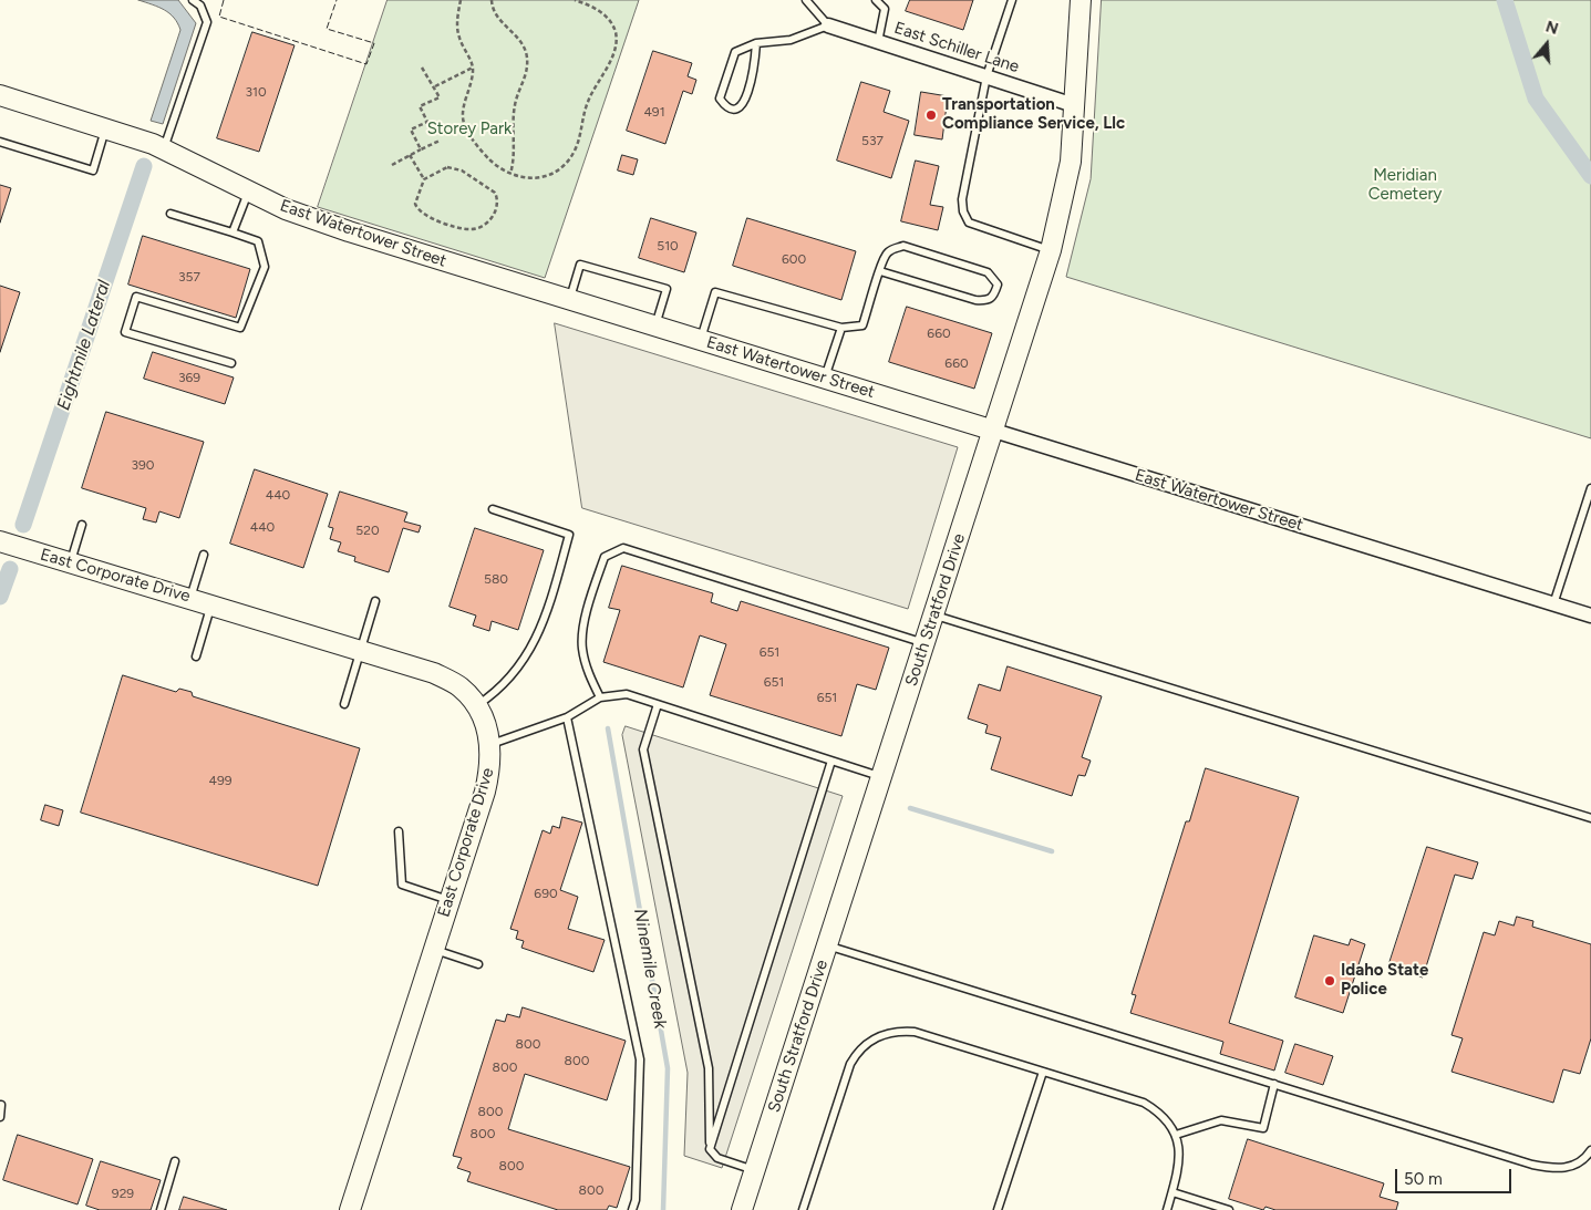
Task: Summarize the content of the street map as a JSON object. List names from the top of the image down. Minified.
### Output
{"streets":{"street":["East Schiller Lane","East Watertower Street","East Corporate Drive","South Stratford Drive"]},"crossings":[["East Schiller Lane","South Stratford Drive"],["East Watertower Street","South Stratford Drive"]],"water":["Eightmile Lateral","Ninemile Creek"],"parks":["Storey Park","Meridian Cemetery"],"places":["Transportation Compliance Service, Llc","Idaho State Police"],"house_numbers":["310","491","537","510","600","357","660","660","369","390","440","440","520","580","651","651","651","499","690","800","800","800","800","800","800","800","929"],"scale_bar":"50 m","north":"top"}
